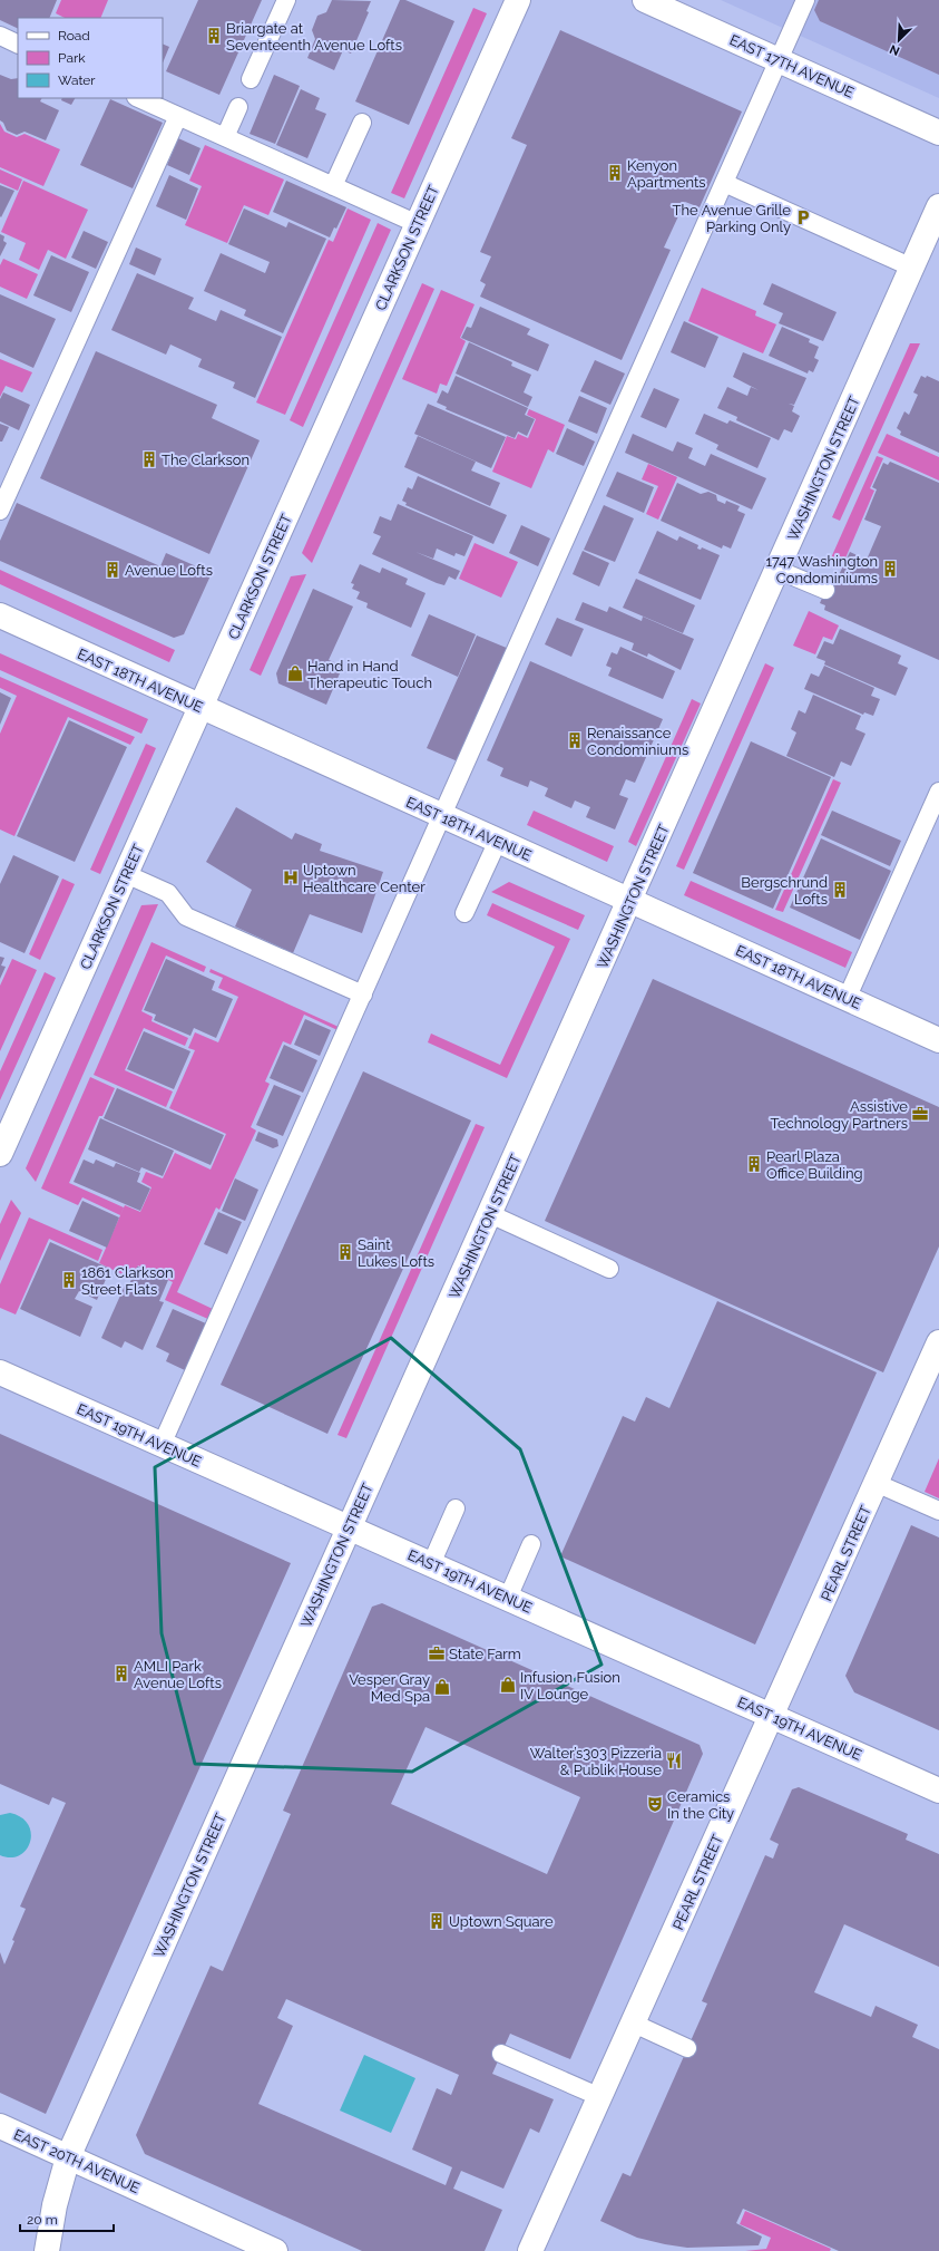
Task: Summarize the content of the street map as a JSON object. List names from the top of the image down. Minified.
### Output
{"streets":{"street":["EAST 17TH AVENUE","CLARKSON STREET","WASHINGTON STREET","EAST 18TH AVENUE","EAST 19TH AVENUE","PEARL STREET","EAST 20TH AVENUE"]},"crossings":[["CLARKSON STREET","EAST 18TH AVENUE"],["WASHINGTON STREET","EAST 18TH AVENUE"],["WASHINGTON STREET","EAST 19TH AVENUE"],["WASHINGTON STREET","EAST 20TH AVENUE"],["EAST 19TH AVENUE","PEARL STREET"]],"places":{"building":["Briargate at Seventeenth Avenue Lofts","Kenyon Apartments","The Clarkson","1747 Washington Condominiums","Avenue Lofts","Renaissance Condominiums","Bergschrund Lofts","Pearl Plaza Office Building","Saint Lukes Lofts","1861 Clarkson Street Flats","AMLI Park Avenue Lofts","Uptown Square"],"parking":["The Avenue Grille Parking Only"],"shop":["Hand in Hand Therapeutic Touch","Infusion Fusion IV Lounge","Vesper Gray Med Spa"],"hospital":["Uptown Healthcare Center"],"office":["Assistive Technology Partners","State Farm"],"restaurant":["Walter’s303 Pizzeria & Publik House"],"theatre":["Ceramics In the City"]},"legend":["Road","Park","Water"],"scale_bar":"20 m","north":"bottom left"}
